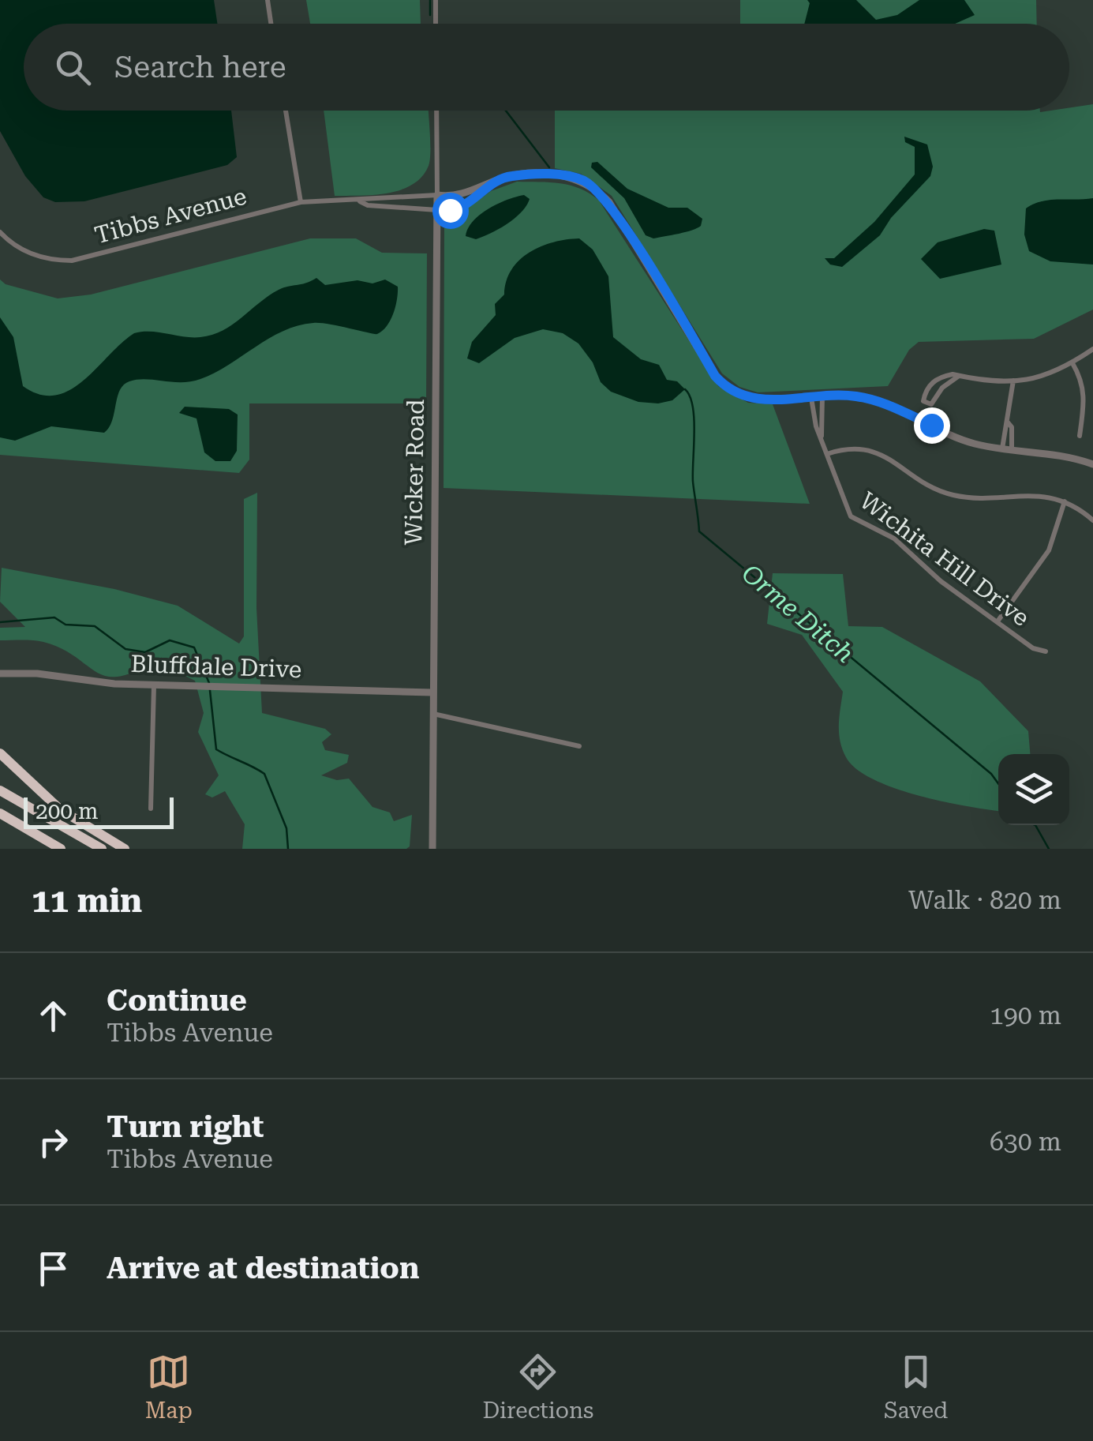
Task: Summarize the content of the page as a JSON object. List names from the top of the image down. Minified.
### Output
{"streets":{"street":["Tibbs Avenue","Wicker Road","Wichita Hill Drive","Bluffdale Drive"]},"crossings":[["Tibbs Avenue","Wicker Road"],["Tibbs Avenue","Wichita Hill Drive"],["Wicker Road","Bluffdale Drive"]],"water":["Orme Ditch"],"scale_bar":"200 m","page":{"search":"Search here","scale":"200 m","heading":["11 min","Walk · 820 m"],"list":[["Continue","Tibbs Avenue","190 m"],["Turn right","Tibbs Avenue","630 m"],"Arrive at destination"],"nav":["Map","Directions","Saved"]}}
